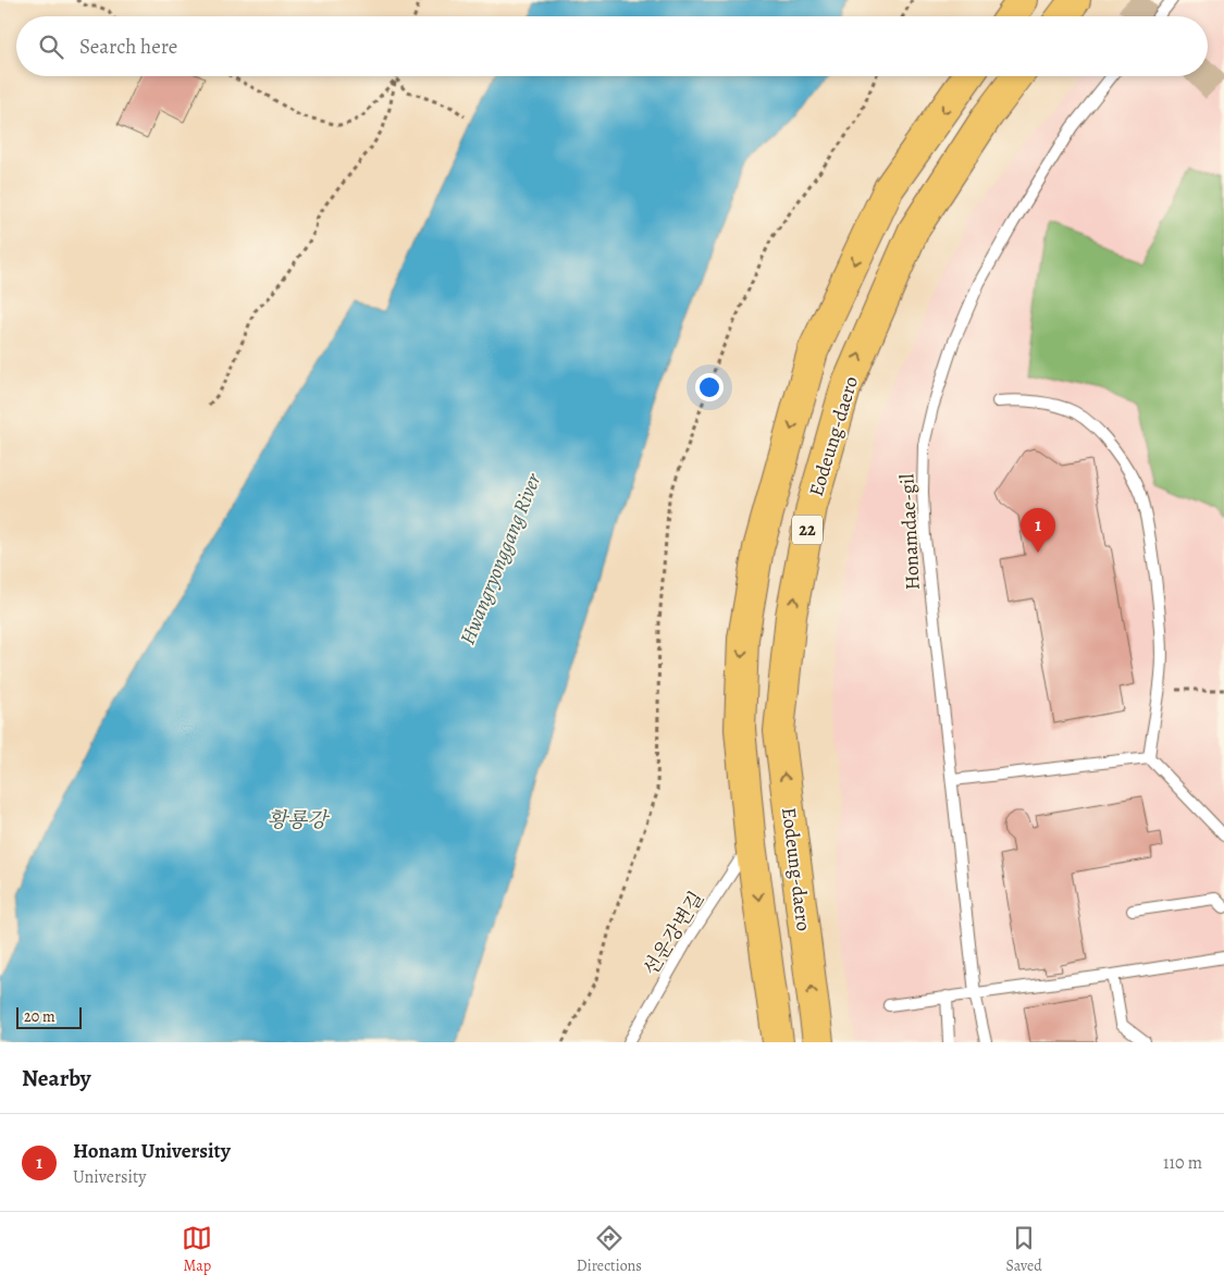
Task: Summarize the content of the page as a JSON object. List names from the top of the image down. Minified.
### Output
{"streets":{"main road":["Eodeung-daero","22"],"lane":["Honamdae-gil","선운강변길"]},"crossings":[["22","선운강변길"]],"water":["Hwangryonggang River","황룡강"],"scale_bar":"20 m","page":{"search":"Search here","pins":"1","scale":"20 m","heading":"Nearby","list":[{"mark":"1","name":"Honam University","note":"University","value":"110 m"}],"nav":["Map","Directions","Saved"]}}
